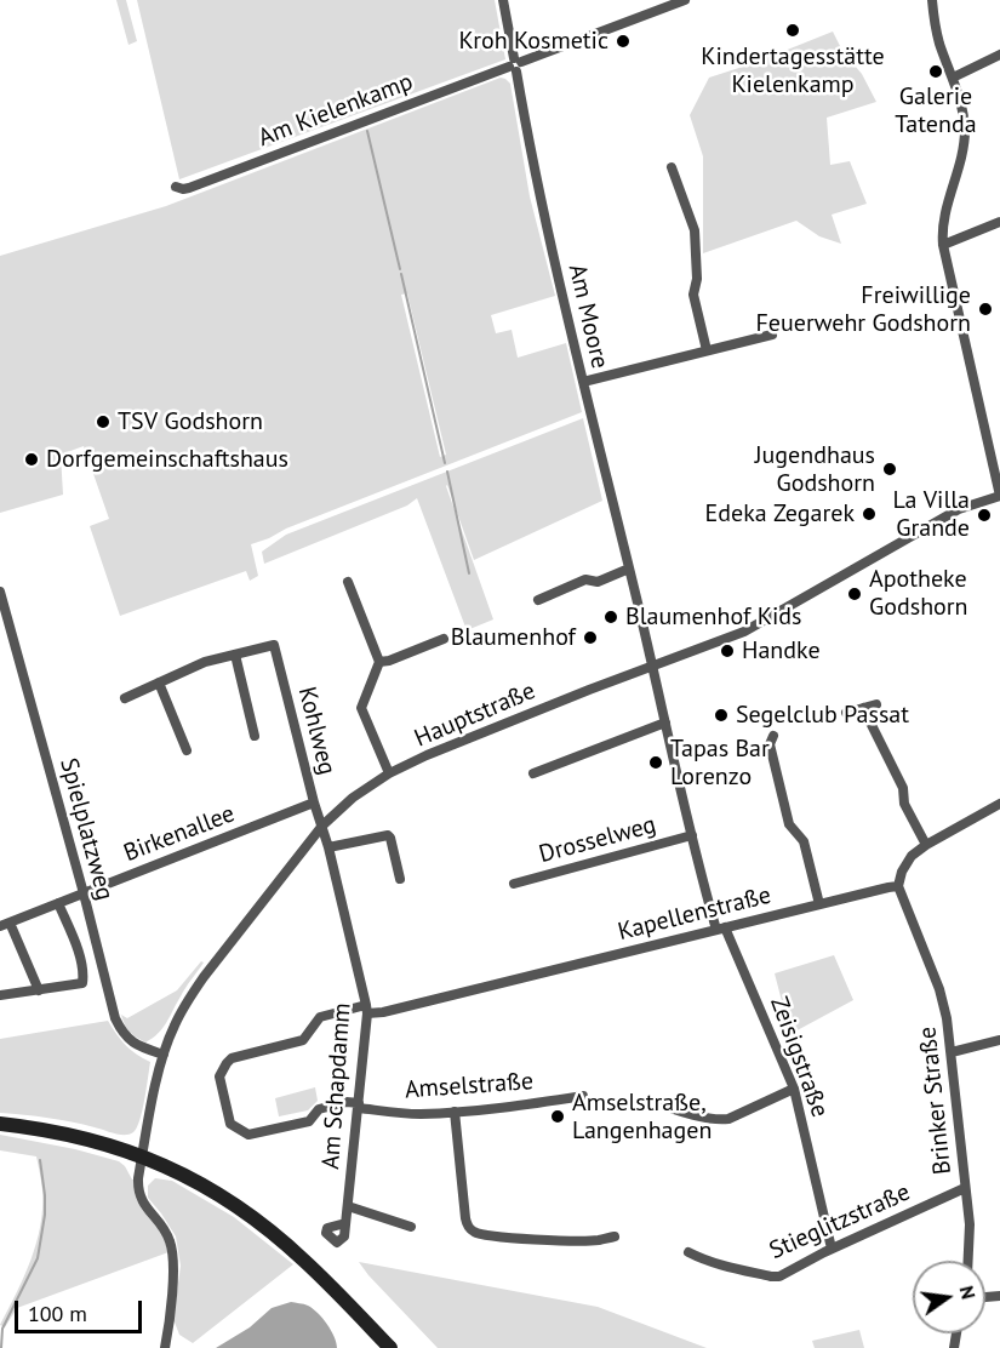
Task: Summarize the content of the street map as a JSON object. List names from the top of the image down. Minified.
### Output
{"streets":{"street":["Am Kielenkamp","Am Moore","Hauptstraße","Kohlweg","Spielplatzweg","Birkenallee","Drosselweg","Kapellenstraße","Zeisigstraße","Am Schapdamm","Amselstraße","Brinker Straße","Stieglitzstraße"]},"crossings":[["Am Kielenkamp","Am Moore"],["Am Moore","Hauptstraße"],["Am Moore","Drosselweg"],["Am Moore","Kapellenstraße"],["Am Moore","Zeisigstraße"],["Hauptstraße","Kohlweg"],["Hauptstraße","Spielplatzweg"],["Hauptstraße","Am Schapdamm"],["Kohlweg","Birkenallee"],["Kohlweg","Am Schapdamm"],["Spielplatzweg","Birkenallee"],["Kapellenstraße","Zeisigstraße"],["Kapellenstraße","Am Schapdamm"],["Kapellenstraße","Amselstraße"],["Kapellenstraße","Brinker Straße"],["Zeisigstraße","Stieglitzstraße"],["Am Schapdamm","Amselstraße"],["Brinker Straße","Stieglitzstraße"]],"places":["Kindertagesstätte Kielenkamp","Kroh Kosmetic","Galerie Tatenda","Freiwillige Feuerwehr Godshorn","TSV Godshorn","Dorfgemeinschaftshaus","Jugendhaus Godshorn","Edeka Zegarek","La Villa Grande","Apotheke Godshorn","Blaumenhof Kids","Blaumenhof","Handke","Segelclub Passat","Tapas Bar Lorenzo","Amselstraße, Langenhagen"],"scale_bar":"100 m","north":"right"}
